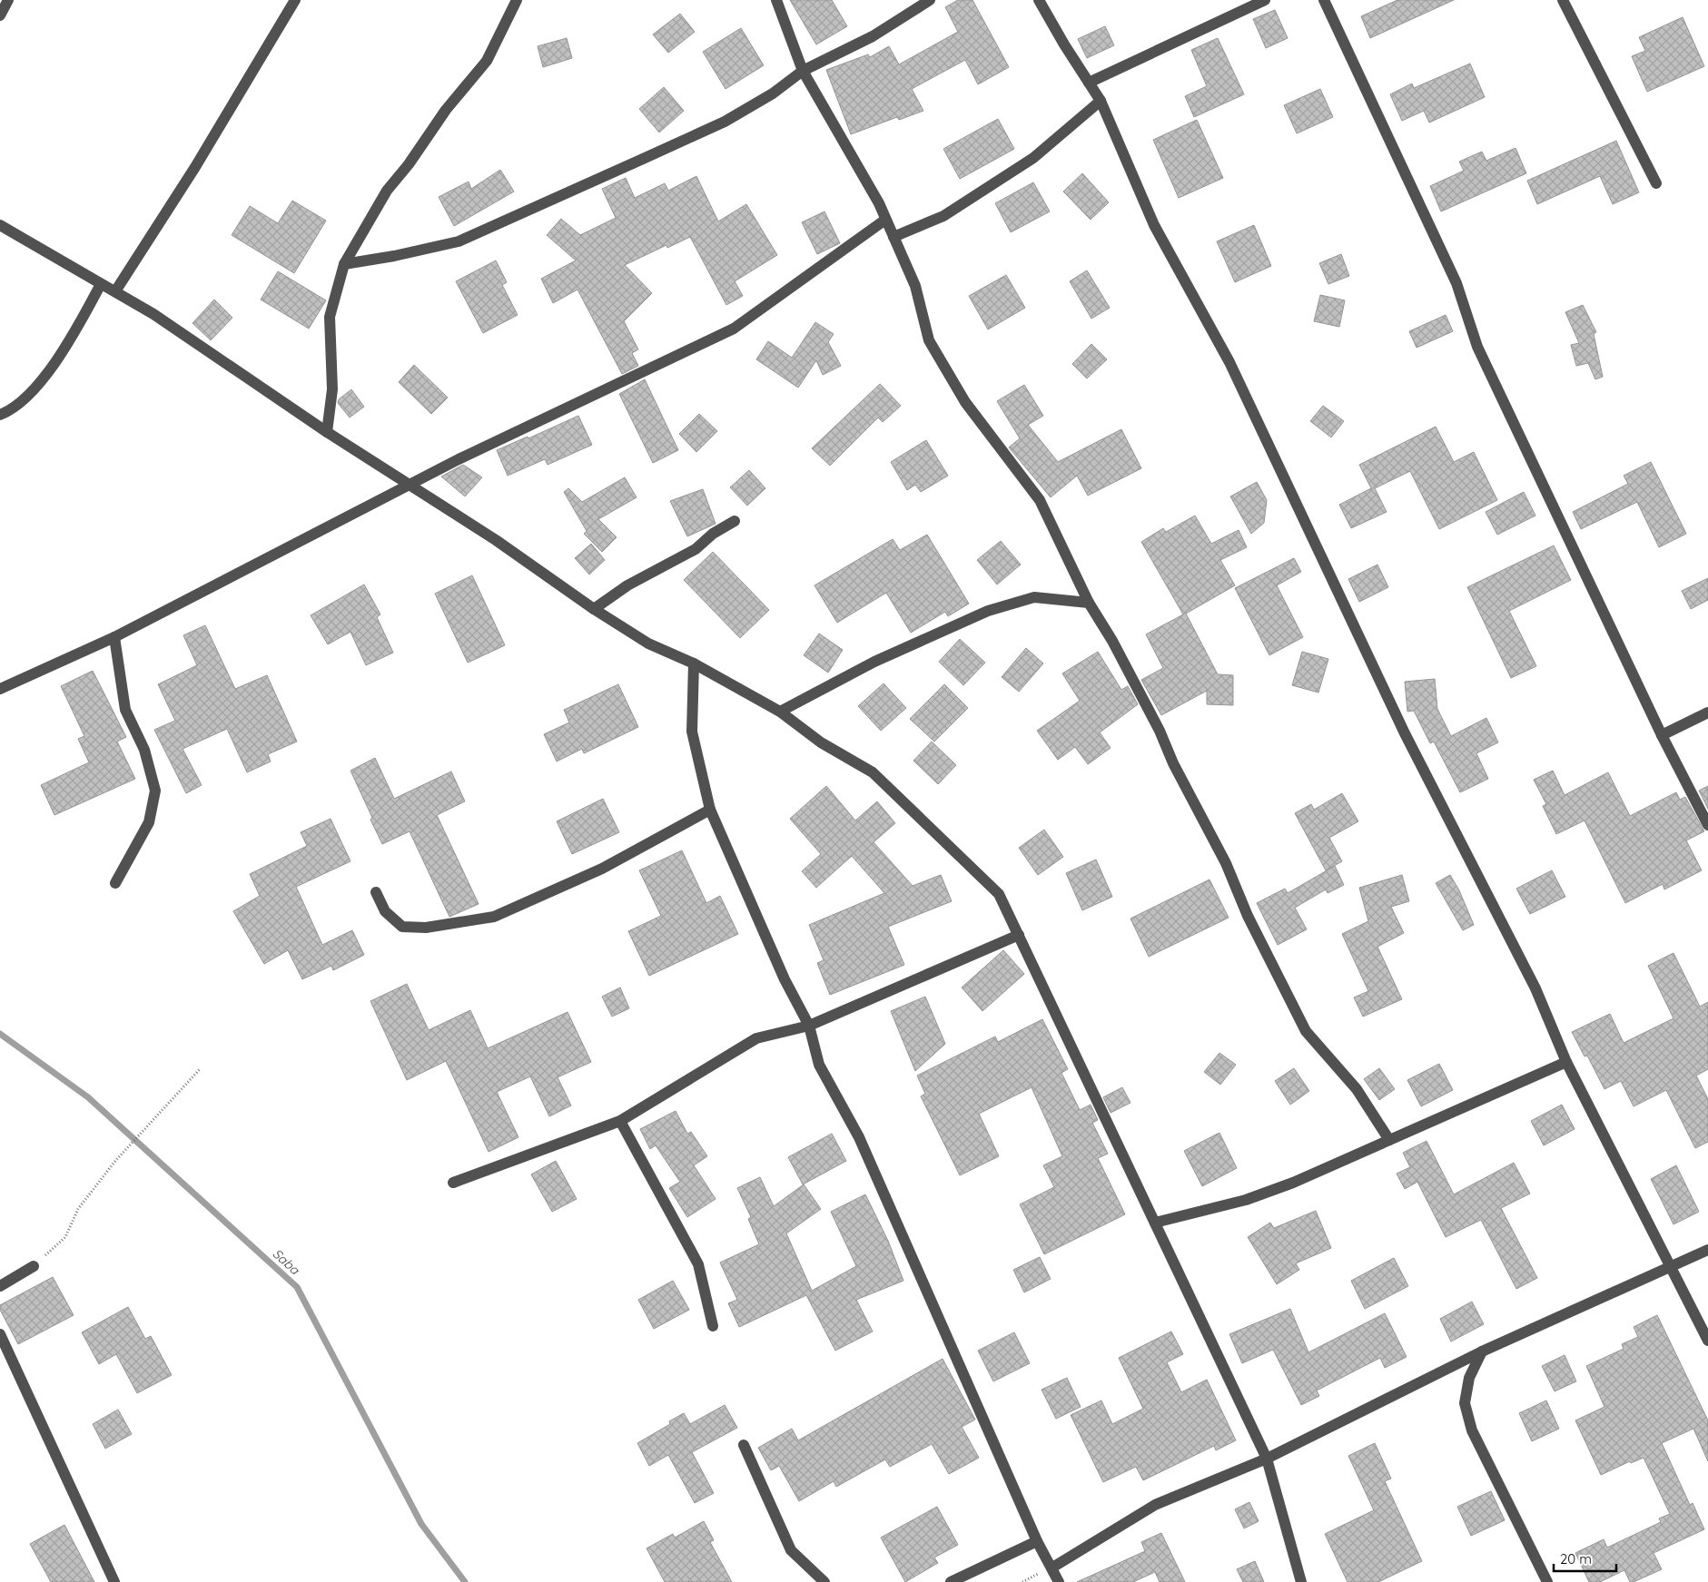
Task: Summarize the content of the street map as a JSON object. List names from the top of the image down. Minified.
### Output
{"water":["Saba"],"scale_bar":"20 m"}
